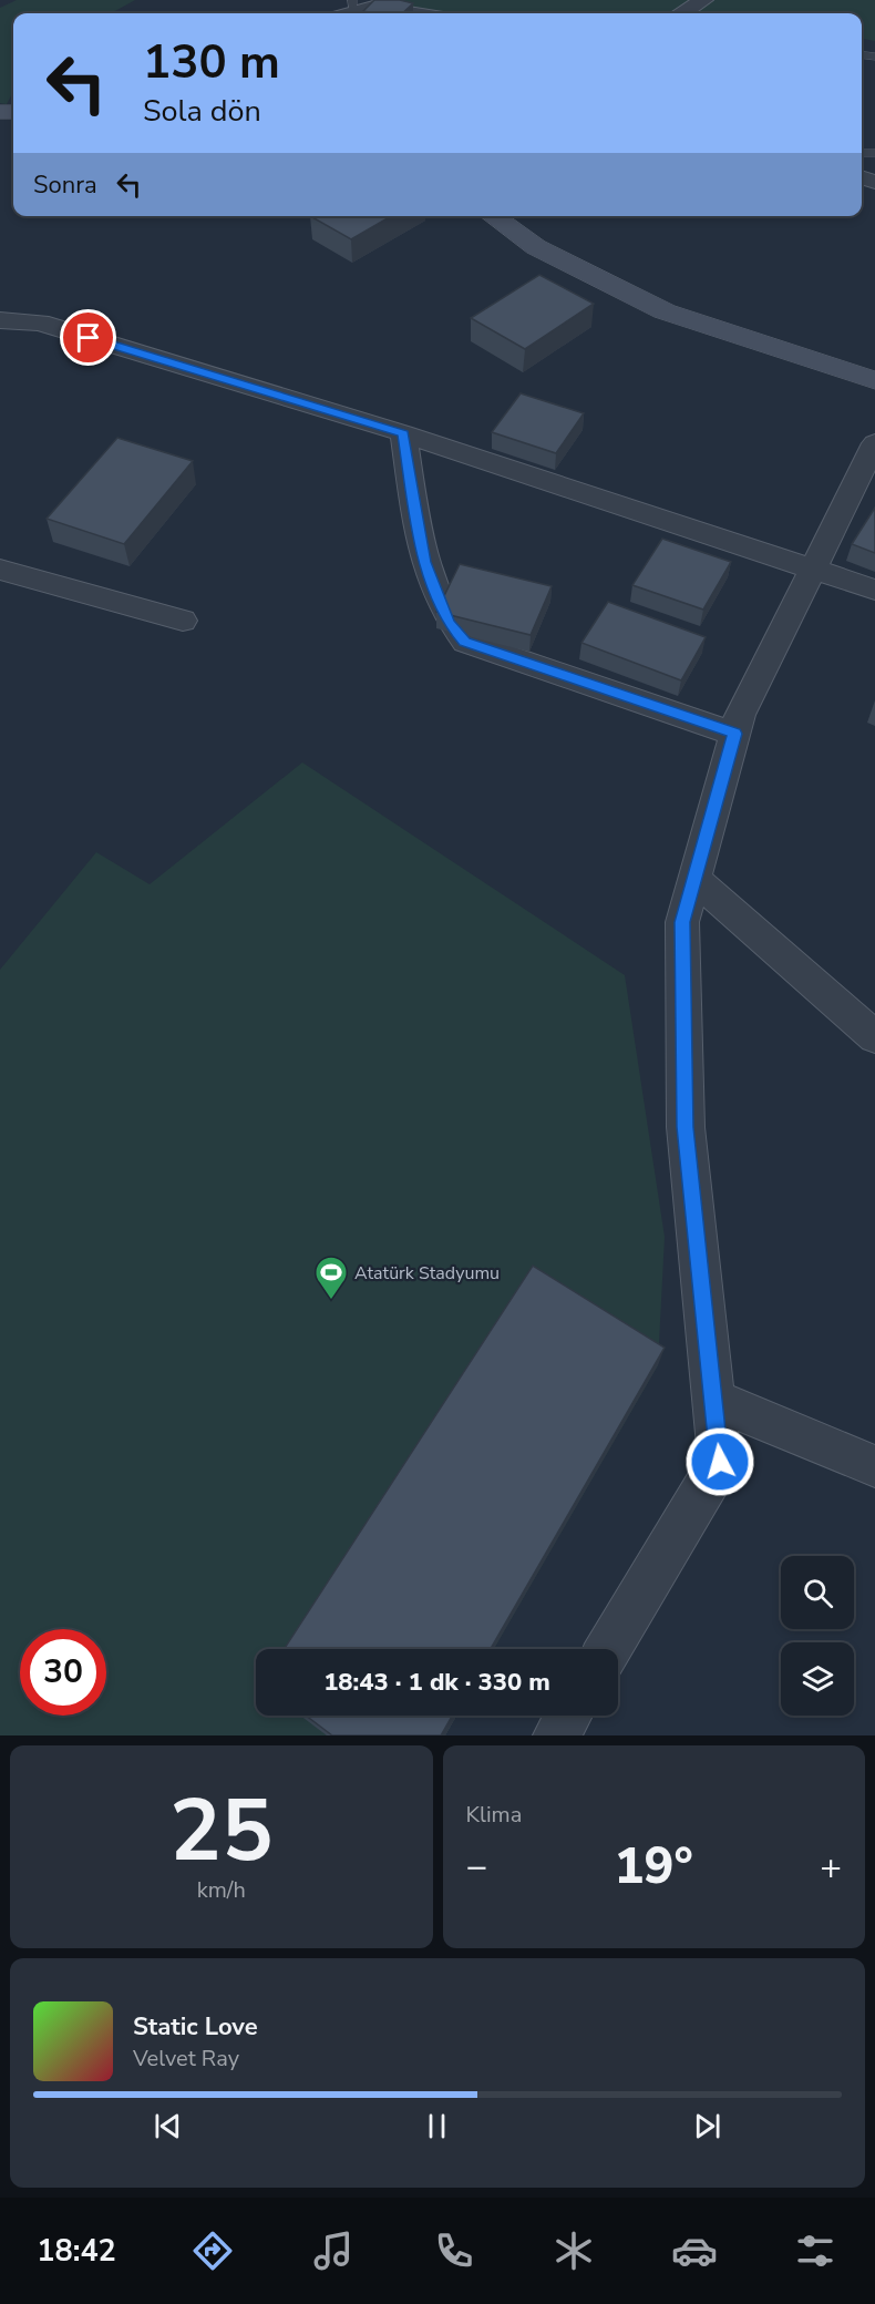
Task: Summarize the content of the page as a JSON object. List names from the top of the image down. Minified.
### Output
{"places":{"sports":["Atatürk Stadyumu"]},"page":{"turn":["130 m","Sola dön"],"then":"Sonra","limit":"30","trip":"18:43 · 1 dk · 330 m","tile":[["25","km/h"],"Klima"],"heat":["−","19°","+"],"song":["Static Love","Velvet Ray"],"tabs":"18:42"}}
